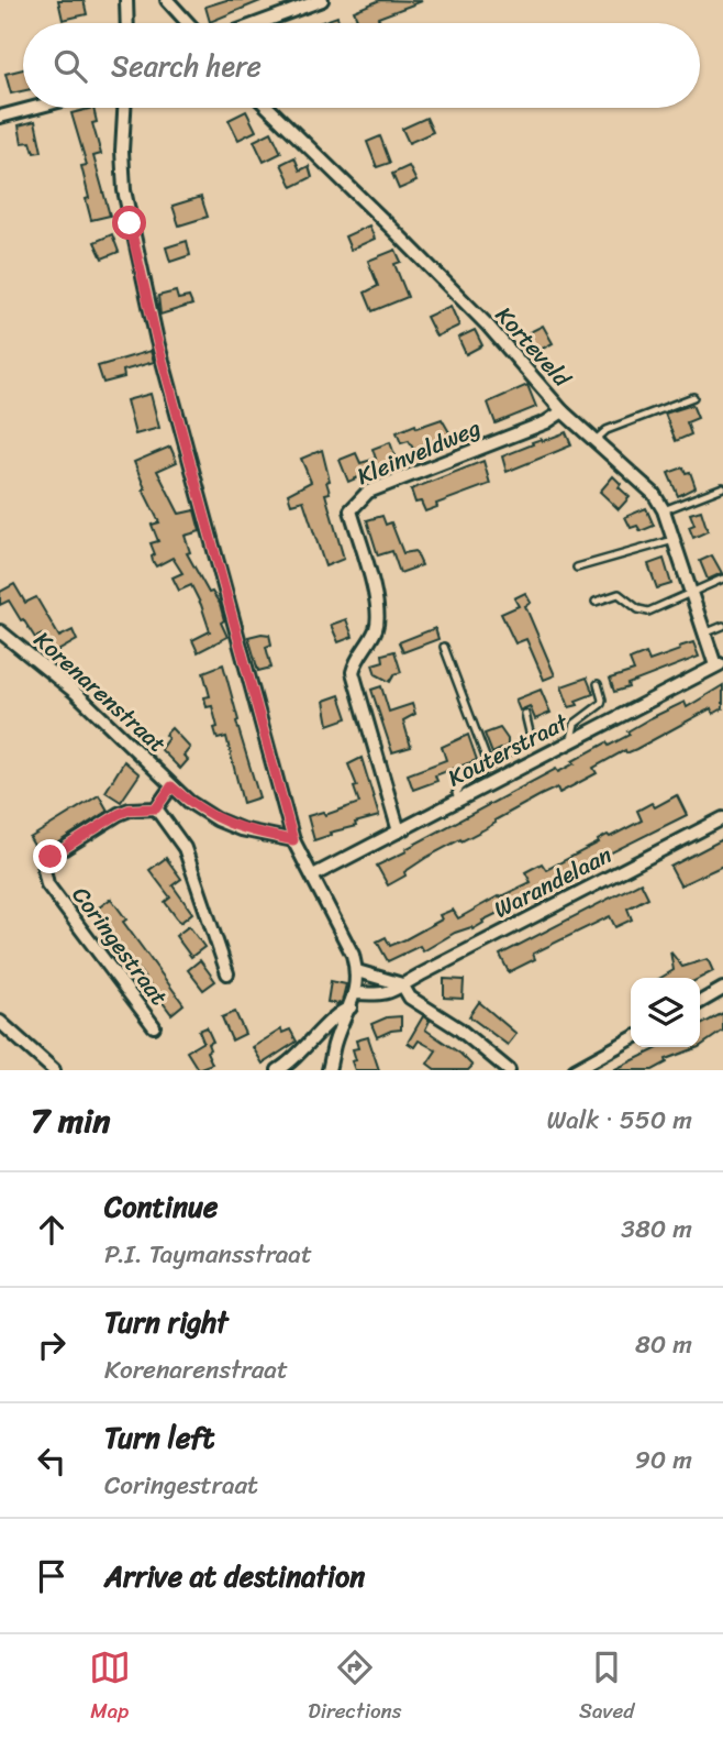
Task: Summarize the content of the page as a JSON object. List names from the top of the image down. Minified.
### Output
{"streets":{"street":["Korteveld","Kleinveldweg","Korenarenstraat","Kouterstraat","Warandelaan","Coringestraat"]},"crossings":[["Korteveld","Kleinveldweg"],["Korteveld","Kouterstraat"],["Kleinveldweg","Kouterstraat"]],"page":{"search":"Search here","heading":["7 min","Walk · 550 m"],"list":[["Continue","P.I. Taymansstraat","380 m"],["Turn right","Korenarenstraat","80 m"],["Turn left","Coringestraat","90 m"],"Arrive at destination"],"nav":["Map","Directions","Saved"]}}
